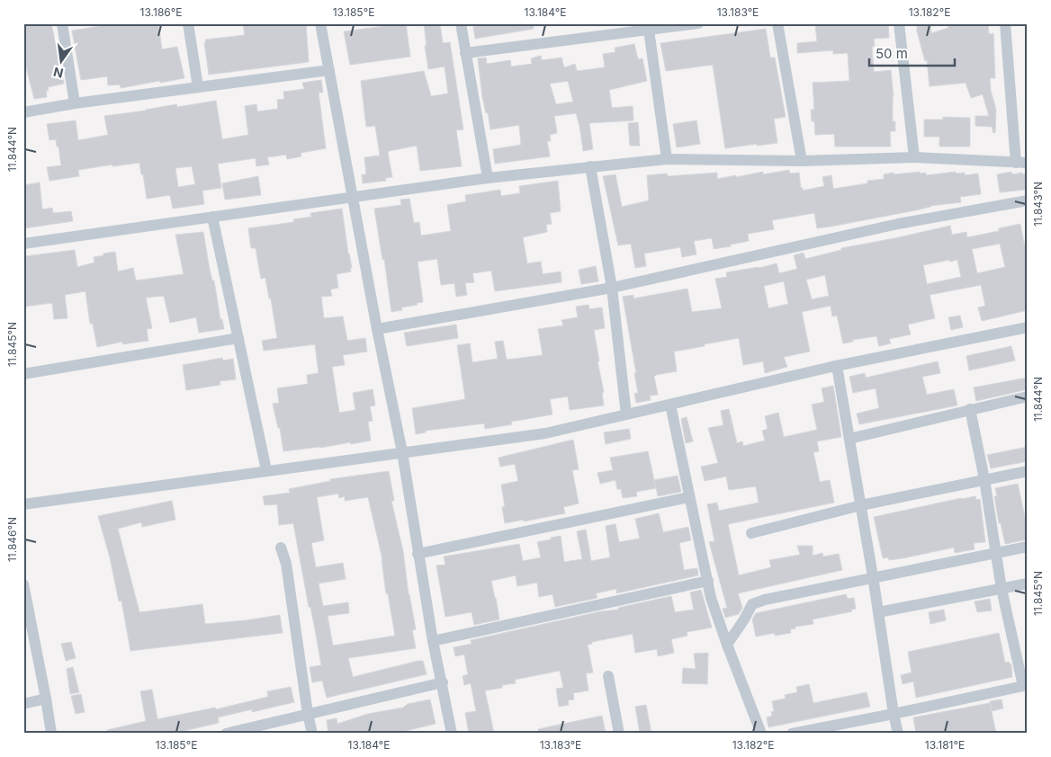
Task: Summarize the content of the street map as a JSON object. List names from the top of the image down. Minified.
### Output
{"scale_bar":"50 m","north":"bottom","coordinates":["13.186°E","13.185°E","13.184°E","13.183°E","13.182°E","11.844°N","11.843°N","11.845°N","11.846°N","13.181°E"]}
